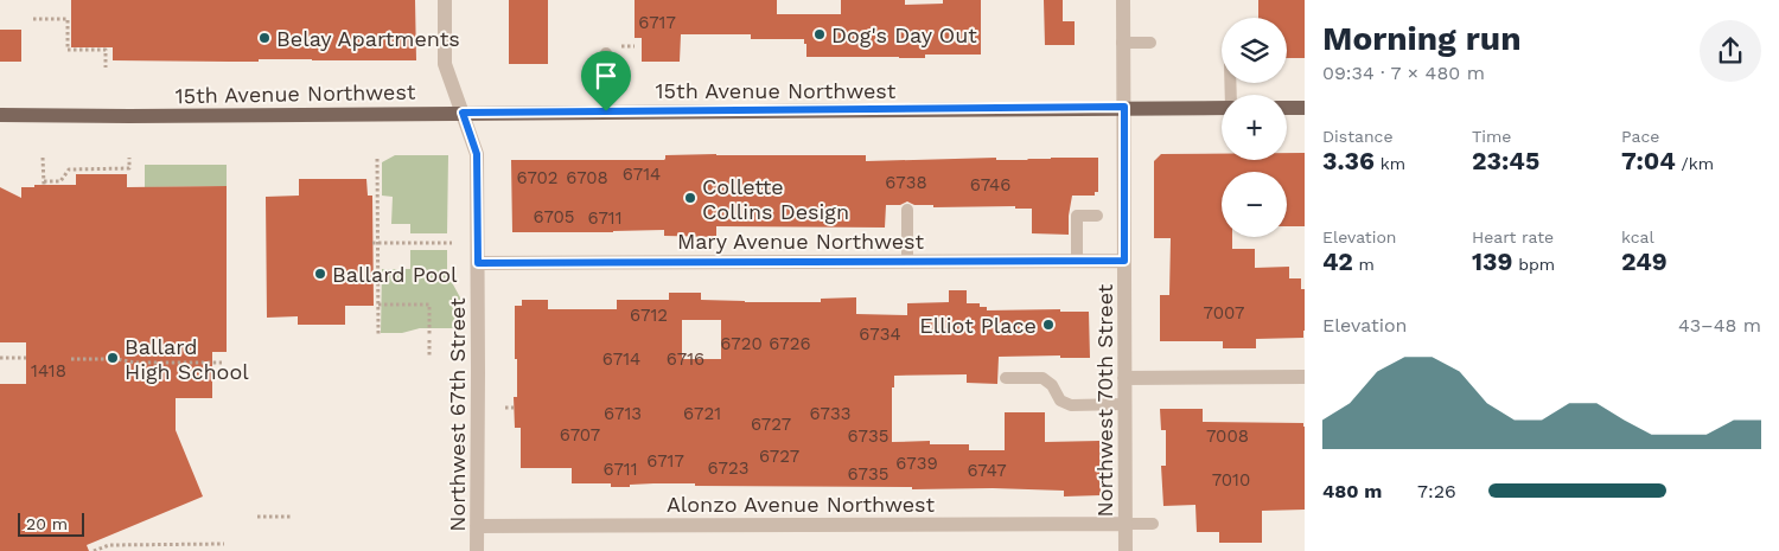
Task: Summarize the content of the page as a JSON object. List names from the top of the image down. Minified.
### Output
{"streets":{"main road":["15th Avenue Northwest"],"street":["Mary Avenue Northwest","Northwest 70th Street","Northwest 67th Street","Alonzo Avenue Northwest"]},"crossings":[["15th Avenue Northwest","Northwest 70th Street"],["15th Avenue Northwest","Northwest 67th Street"],["Mary Avenue Northwest","Northwest 70th Street"],["Mary Avenue Northwest","Northwest 67th Street"],["Northwest 70th Street","Alonzo Avenue Northwest"],["Northwest 67th Street","Alonzo Avenue Northwest"]],"places":["Dog's Day Out","Belay Apartments","Collette Collins Design","Ballard Pool","Elliot Place","Ballard High School"],"house_numbers":["6717","6714","6702","6708","6738","6746","6705","6711","7007","6712","6734","6720","6726","6714","6716","1418","6713","6721","6733","6727","6707","6735","7008","6727","6717","6739","6723","6711","6747","6735","7010"],"scale_bar":"20 m","page":{"heading":["Morning run","09:34 · 7 × 480 m"],"map_buttons":["+","−"],"stats":[["Distance","3.36 km"],["Time","23:45"],["Pace","7:04 /km"],["Elevation","42 m"],["Heart rate","139 bpm"],["kcal","249"]],"chart":["Elevation","43–48 m"],"list":[{"name":"480 m","note":"7:26"}],"scale":"20 m"}}
